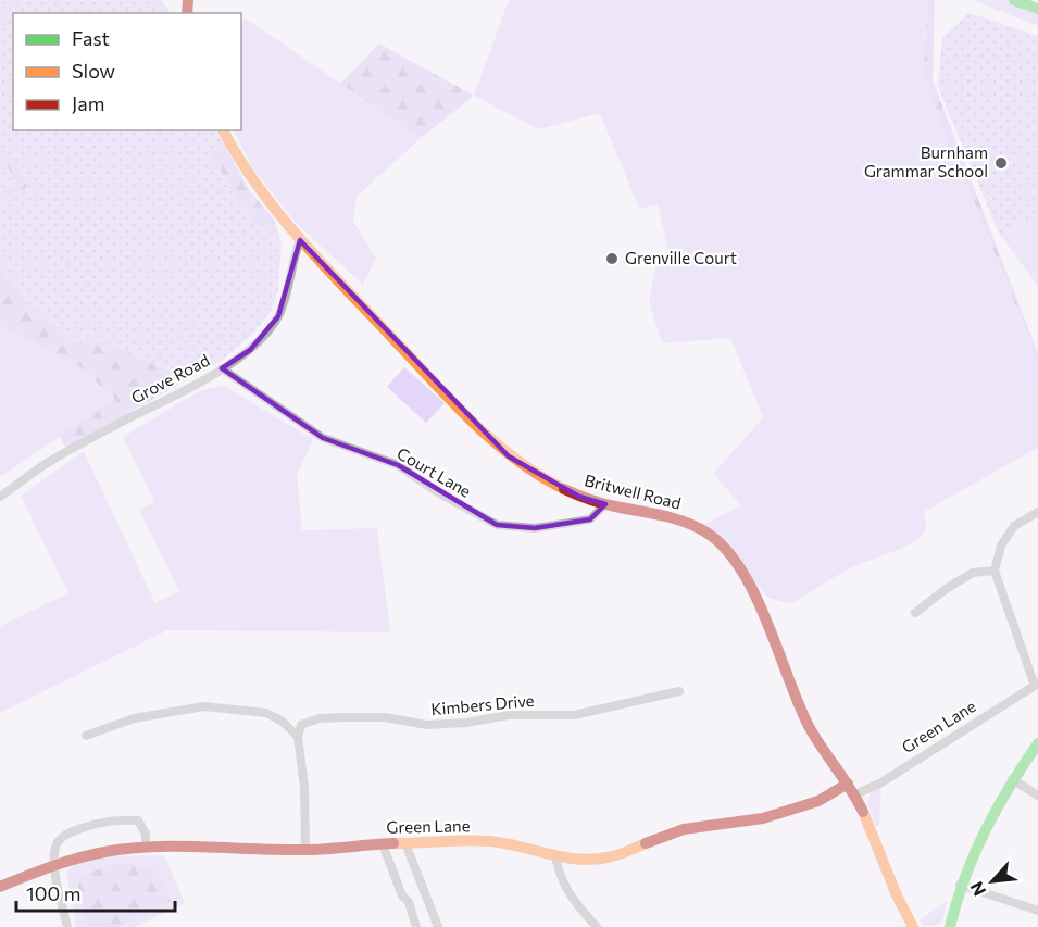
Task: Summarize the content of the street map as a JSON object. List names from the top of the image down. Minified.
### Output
{"streets":{"street":["Grove Road","Court Lane","Britwell Road","Kimbers Drive","Green Lane"]},"crossings":[["Grove Road","Court Lane"],["Grove Road","Britwell Road"],["Court Lane","Britwell Road"],["Britwell Road","Green Lane"]],"places":["Burnham Grammar School","Grenville Court"],"legend":["Fast","Slow","Jam"],"scale_bar":"100 m","north":"bottom left"}
